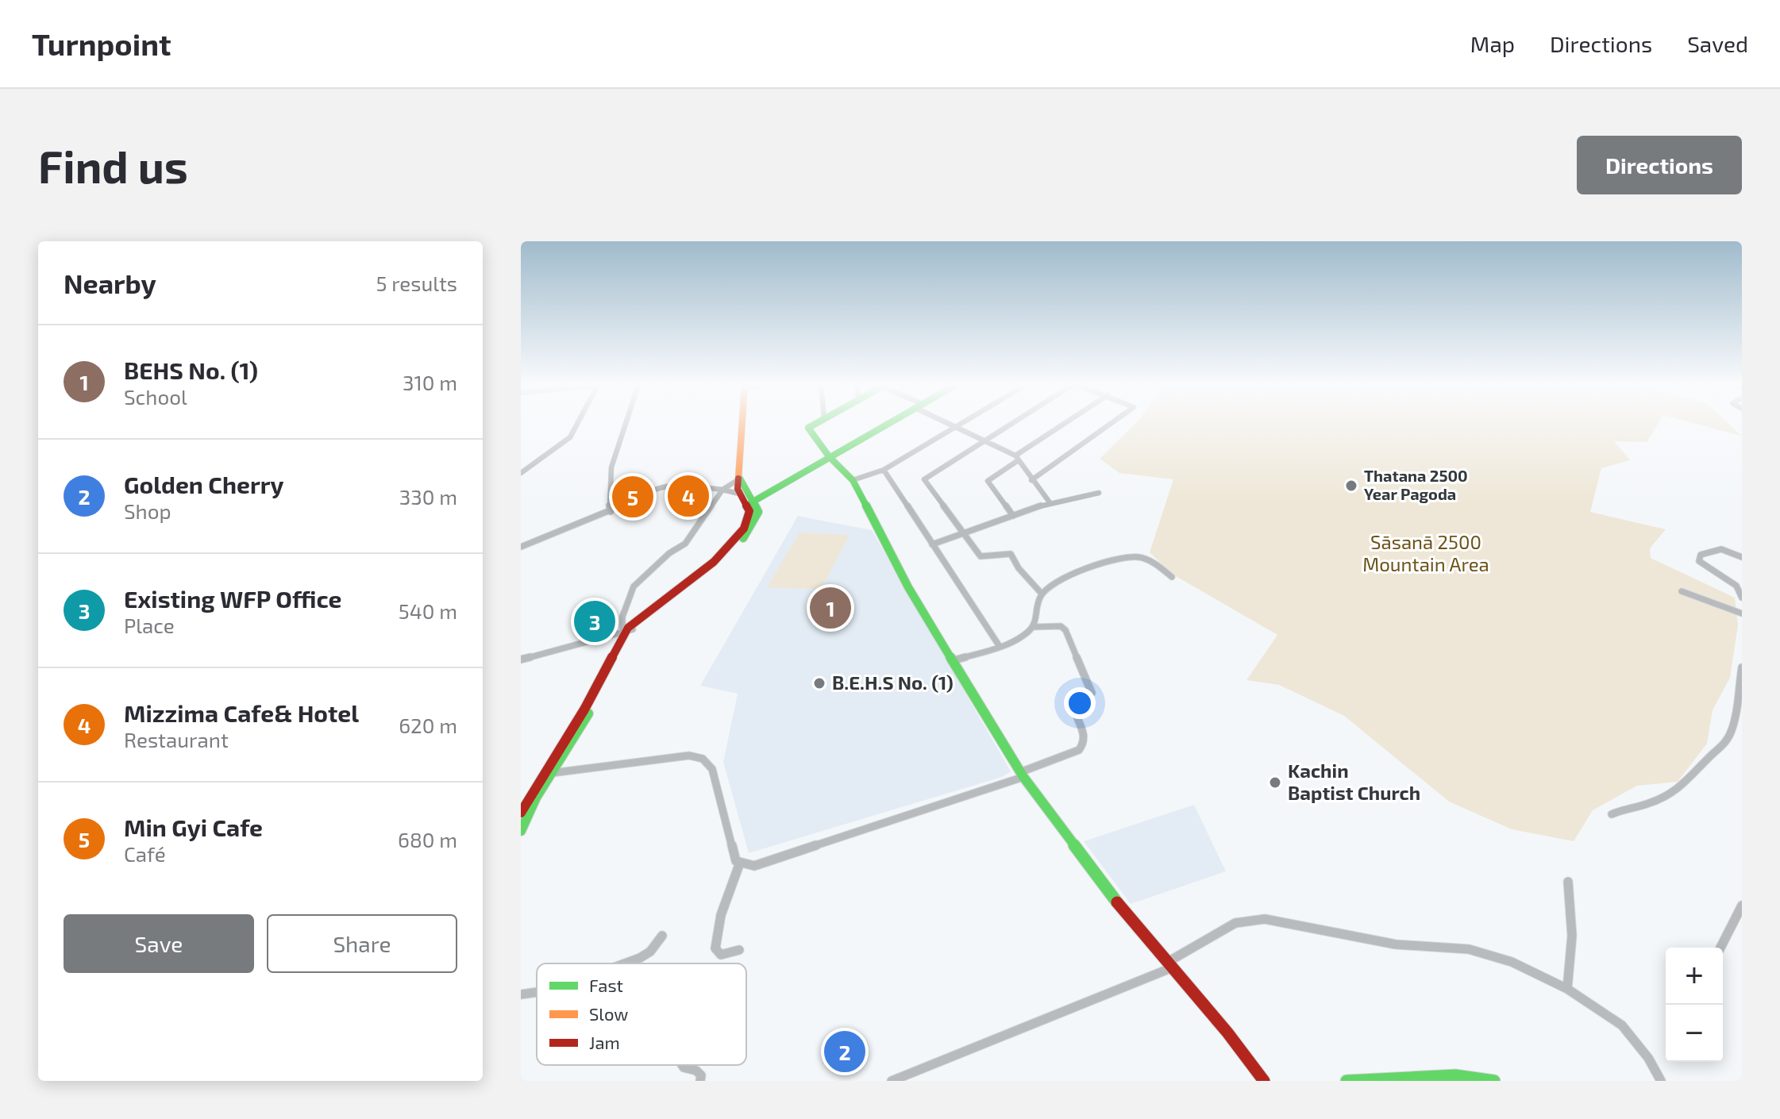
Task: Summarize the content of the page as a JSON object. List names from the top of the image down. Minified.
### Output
{"parks":["Sāsanā 2500 Mountain Area"],"places":["Thatana 2500 Year Pagoda","B.E.H.S No. (1)","Kachin Baptist Church"],"legend":["Fast","Slow","Jam"],"page":{"header":"Turnpoint","nav":["Map","Directions","Saved"],"buttons":["Directions",["Save","Share"]],"title":"Find us","heading":["Nearby","5 results"],"list":[{"mark":"1","name":"BEHS No. (1)","note":"School","value":"310 m"},{"mark":"2","name":"Golden Cherry","note":"Shop","value":"330 m"},{"mark":"3","name":"Existing WFP Office","note":"Place","value":"540 m"},{"mark":"4","name":"Mizzima Cafe& Hotel","note":"Restaurant","value":"620 m"},{"mark":"5","name":"Min Gyi Cafe","note":"Café","value":"680 m"}],"pins":["4","5","1","3","2"],"map_buttons":["+","−"]}}
